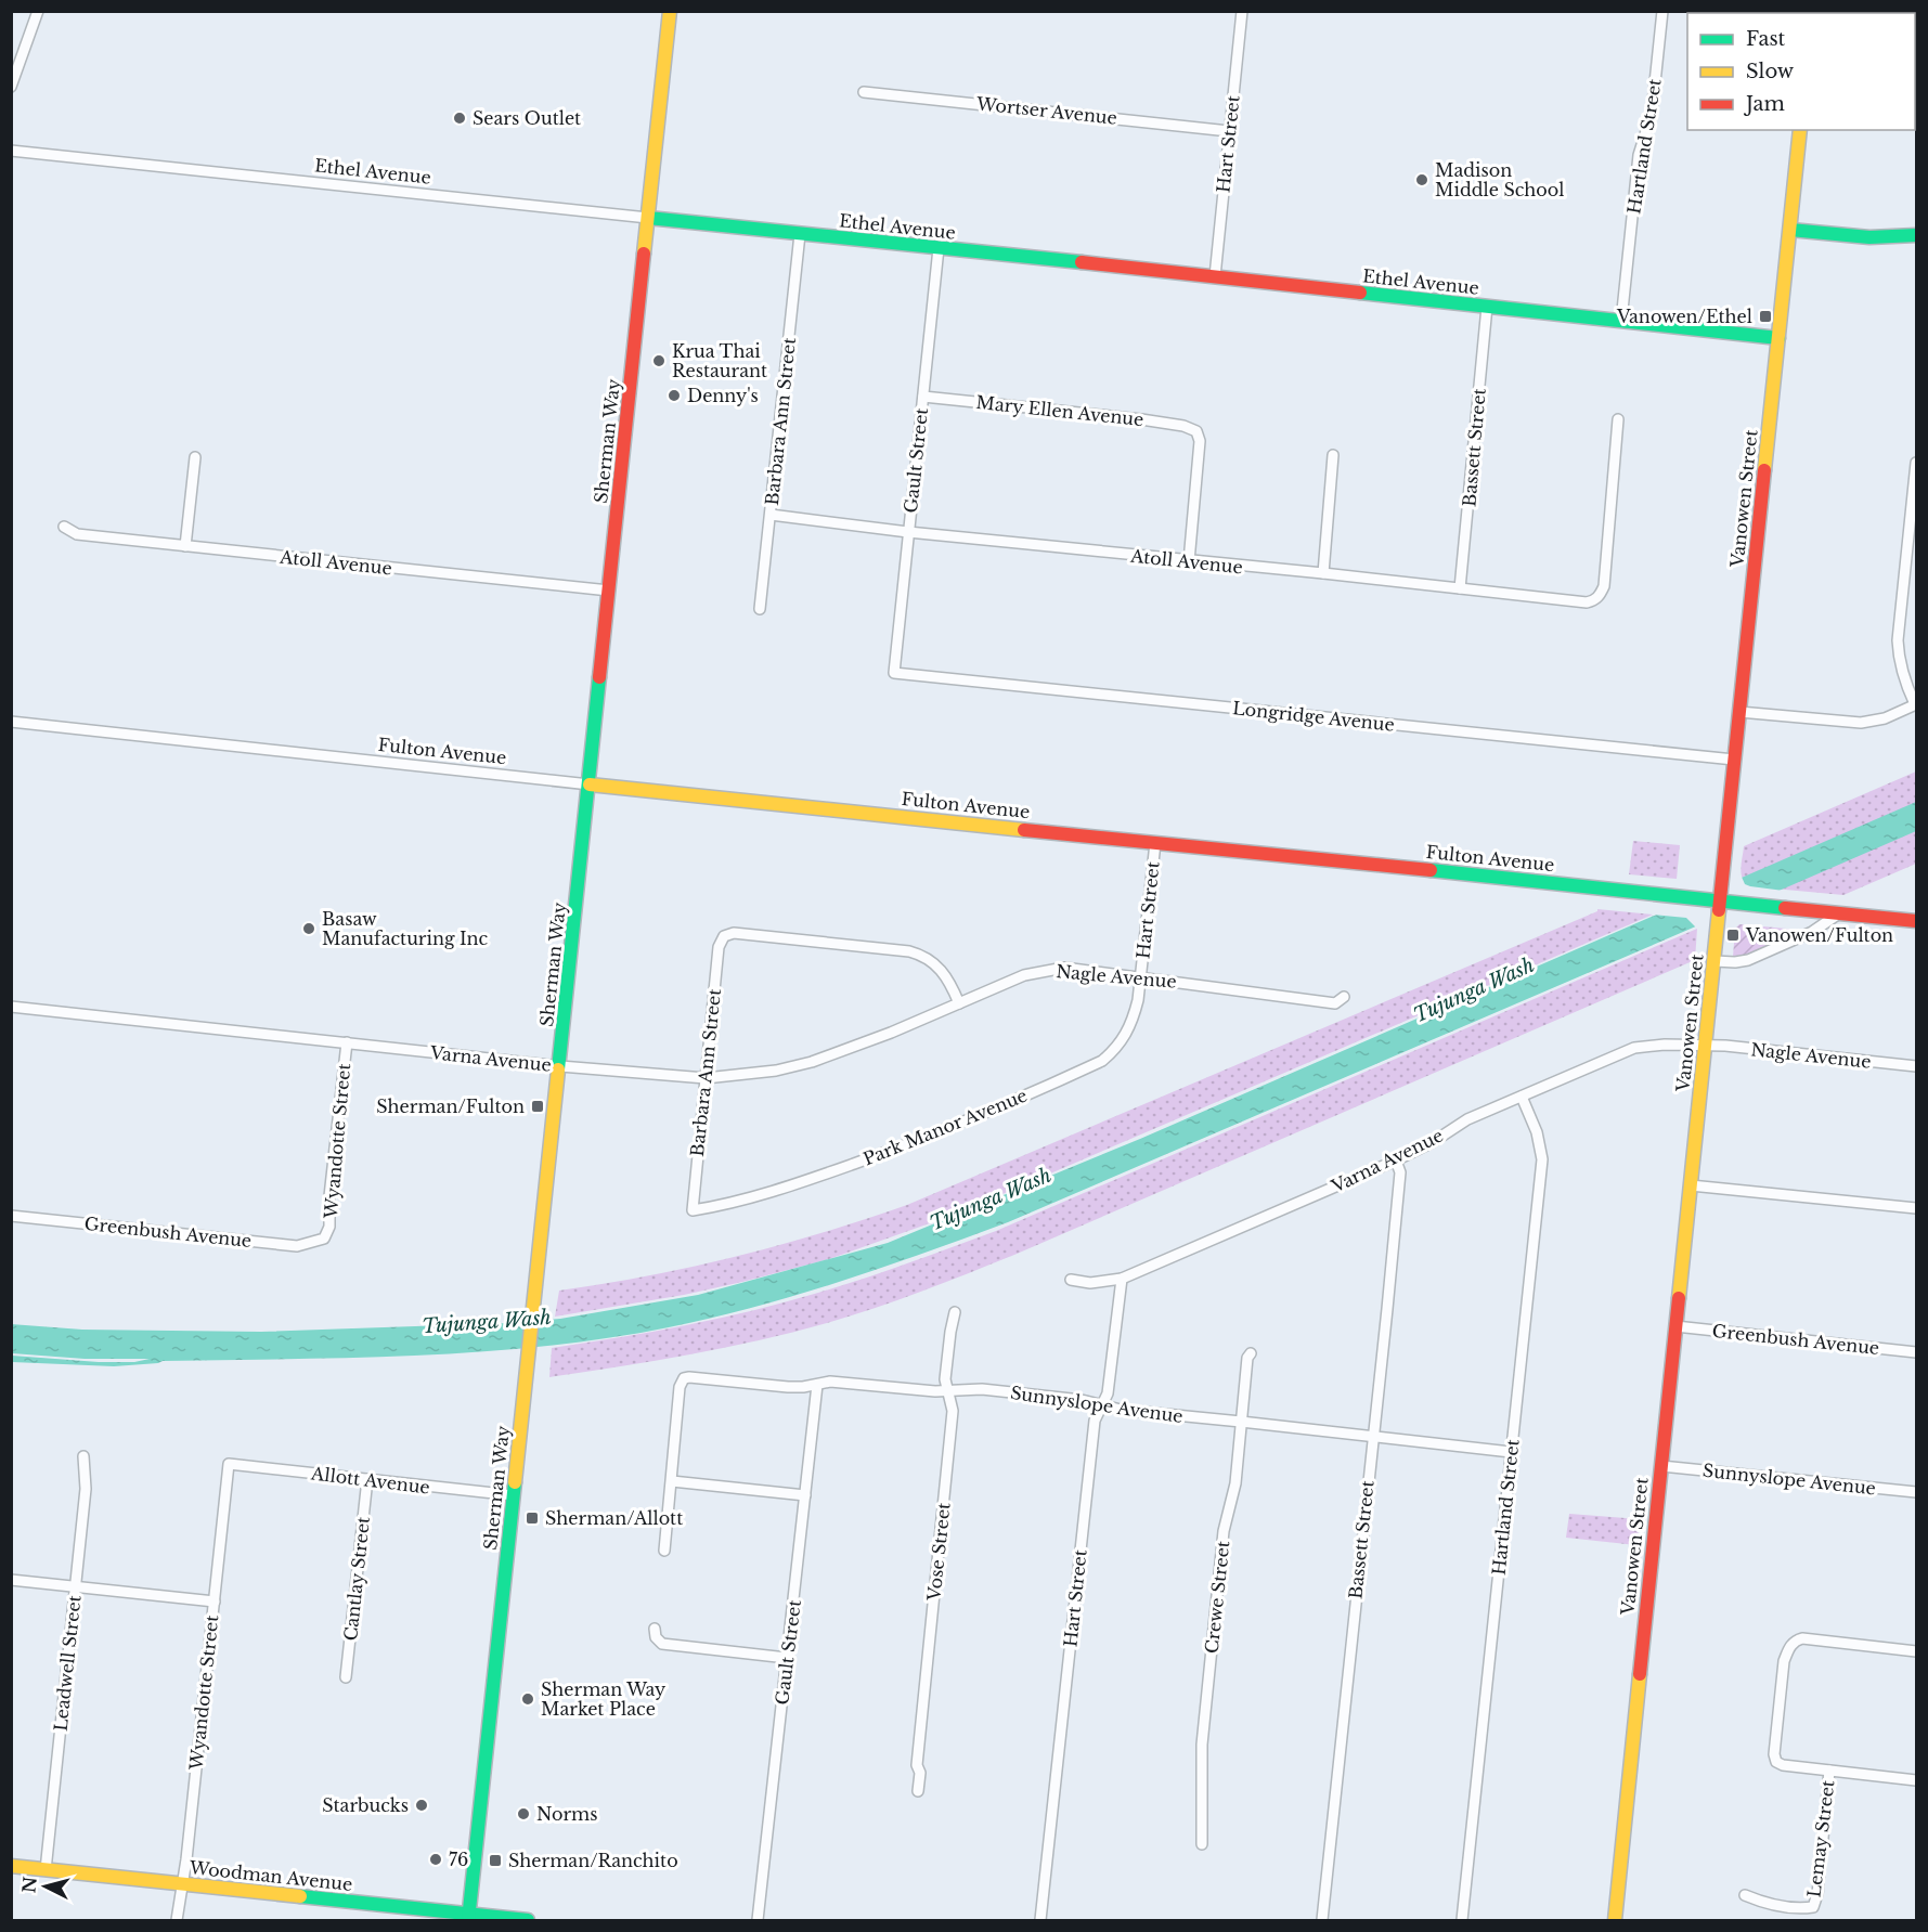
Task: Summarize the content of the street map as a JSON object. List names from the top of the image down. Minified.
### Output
{"streets":{"main road":["Ethel Avenue","Sherman Way","Vanowen Street","Fulton Avenue","Woodman Avenue"],"street":["Wortser Avenue","Hart Street","Hartland Street","Mary Ellen Avenue","Barbara Ann Street","Bassett Street","Gault Street","Atoll Avenue","Longridge Avenue","Nagle Avenue","Varna Avenue","Park Manor Avenue","Wyandotte Street","Greenbush Avenue","Sunnyslope Avenue","Allott Avenue","Vose Street","Cantlay Street","Crewe Street","Leadwell Street","Lemay Street"]},"crossings":[["Wortser Avenue","Hart Street"],["Hart Street","Ethel Avenue"],["Hart Street","Fulton Avenue"],["Hart Street","Nagle Avenue"],["Hart Street","Varna Avenue"],["Hart Street","Park Manor Avenue"],["Hart Street","Sunnyslope Avenue"],["Hartland Street","Ethel Avenue"],["Hartland Street","Varna Avenue"],["Hartland Street","Sunnyslope Avenue"],["Ethel Avenue","Barbara Ann Street"],["Ethel Avenue","Sherman Way"],["Ethel Avenue","Bassett Street"],["Ethel Avenue","Gault Street"],["Ethel Avenue","Vanowen Street"],["Mary Ellen Avenue","Gault Street"],["Mary Ellen Avenue","Atoll Avenue"],["Barbara Ann Street","Atoll Avenue"],["Barbara Ann Street","Nagle Avenue"],["Barbara Ann Street","Varna Avenue"],["Barbara Ann Street","Park Manor Avenue"],["Sherman Way","Atoll Avenue"],["Sherman Way","Fulton Avenue"],["Sherman Way","Varna Avenue"],["Sherman Way","Allott Avenue"],["Sherman Way","Woodman Avenue"],["Bassett Street","Atoll Avenue"],["Bassett Street","Varna Avenue"],["Bassett Street","Sunnyslope Avenue"],["Gault Street","Atoll Avenue"],["Gault Street","Longridge Avenue"],["Gault Street","Sunnyslope Avenue"],["Vanowen Street","Longridge Avenue"],["Vanowen Street","Fulton Avenue"],["Vanowen Street","Nagle Avenue"],["Vanowen Street","Varna Avenue"],["Vanowen Street","Greenbush Avenue"],["Vanowen Street","Sunnyslope Avenue"],["Nagle Avenue","Varna Avenue"],["Nagle Avenue","Park Manor Avenue"],["Varna Avenue","Wyandotte Street"],["Wyandotte Street","Greenbush Avenue"],["Wyandotte Street","Allott Avenue"],["Wyandotte Street","Woodman Avenue"],["Sunnyslope Avenue","Vose Street"],["Sunnyslope Avenue","Crewe Street"],["Allott Avenue","Cantlay Street"],["Leadwell Street","Woodman Avenue"]],"water":["Tujunga Wash"],"places":{"other":["Sears Outlet","Madison Middle School","Krua Thai Restaurant","Denny's","Basaw Manufacturing Inc","Sherman Way Market Place","Starbucks","Norms","76"],"transit":["Vanowen/Ethel","Vanowen/Fulton","Sherman/Fulton","Sherman/Allott","Sherman/Ranchito"]},"legend":["Fast","Slow","Jam"],"north":"left"}
